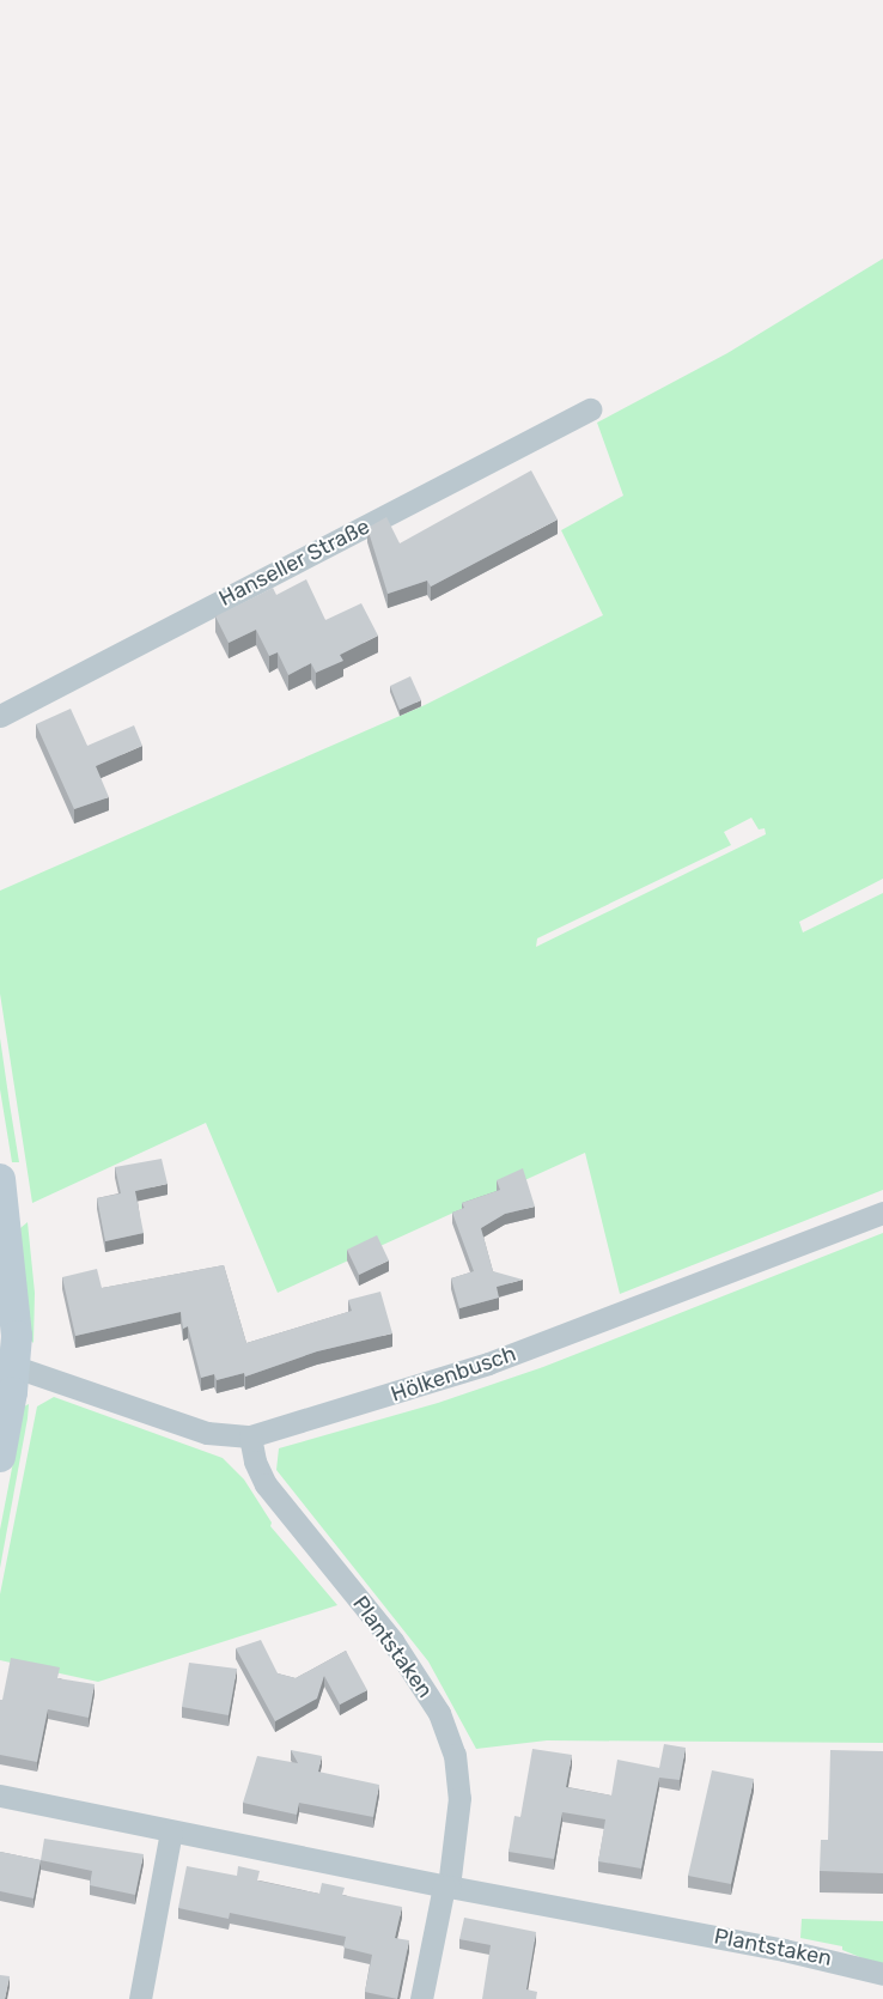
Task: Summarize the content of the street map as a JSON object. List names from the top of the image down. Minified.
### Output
{"streets":{"street":["Hanseller Straße","Hölkenbusch","Plantstaken"]},"crossings":[["Hölkenbusch","Plantstaken"]]}
